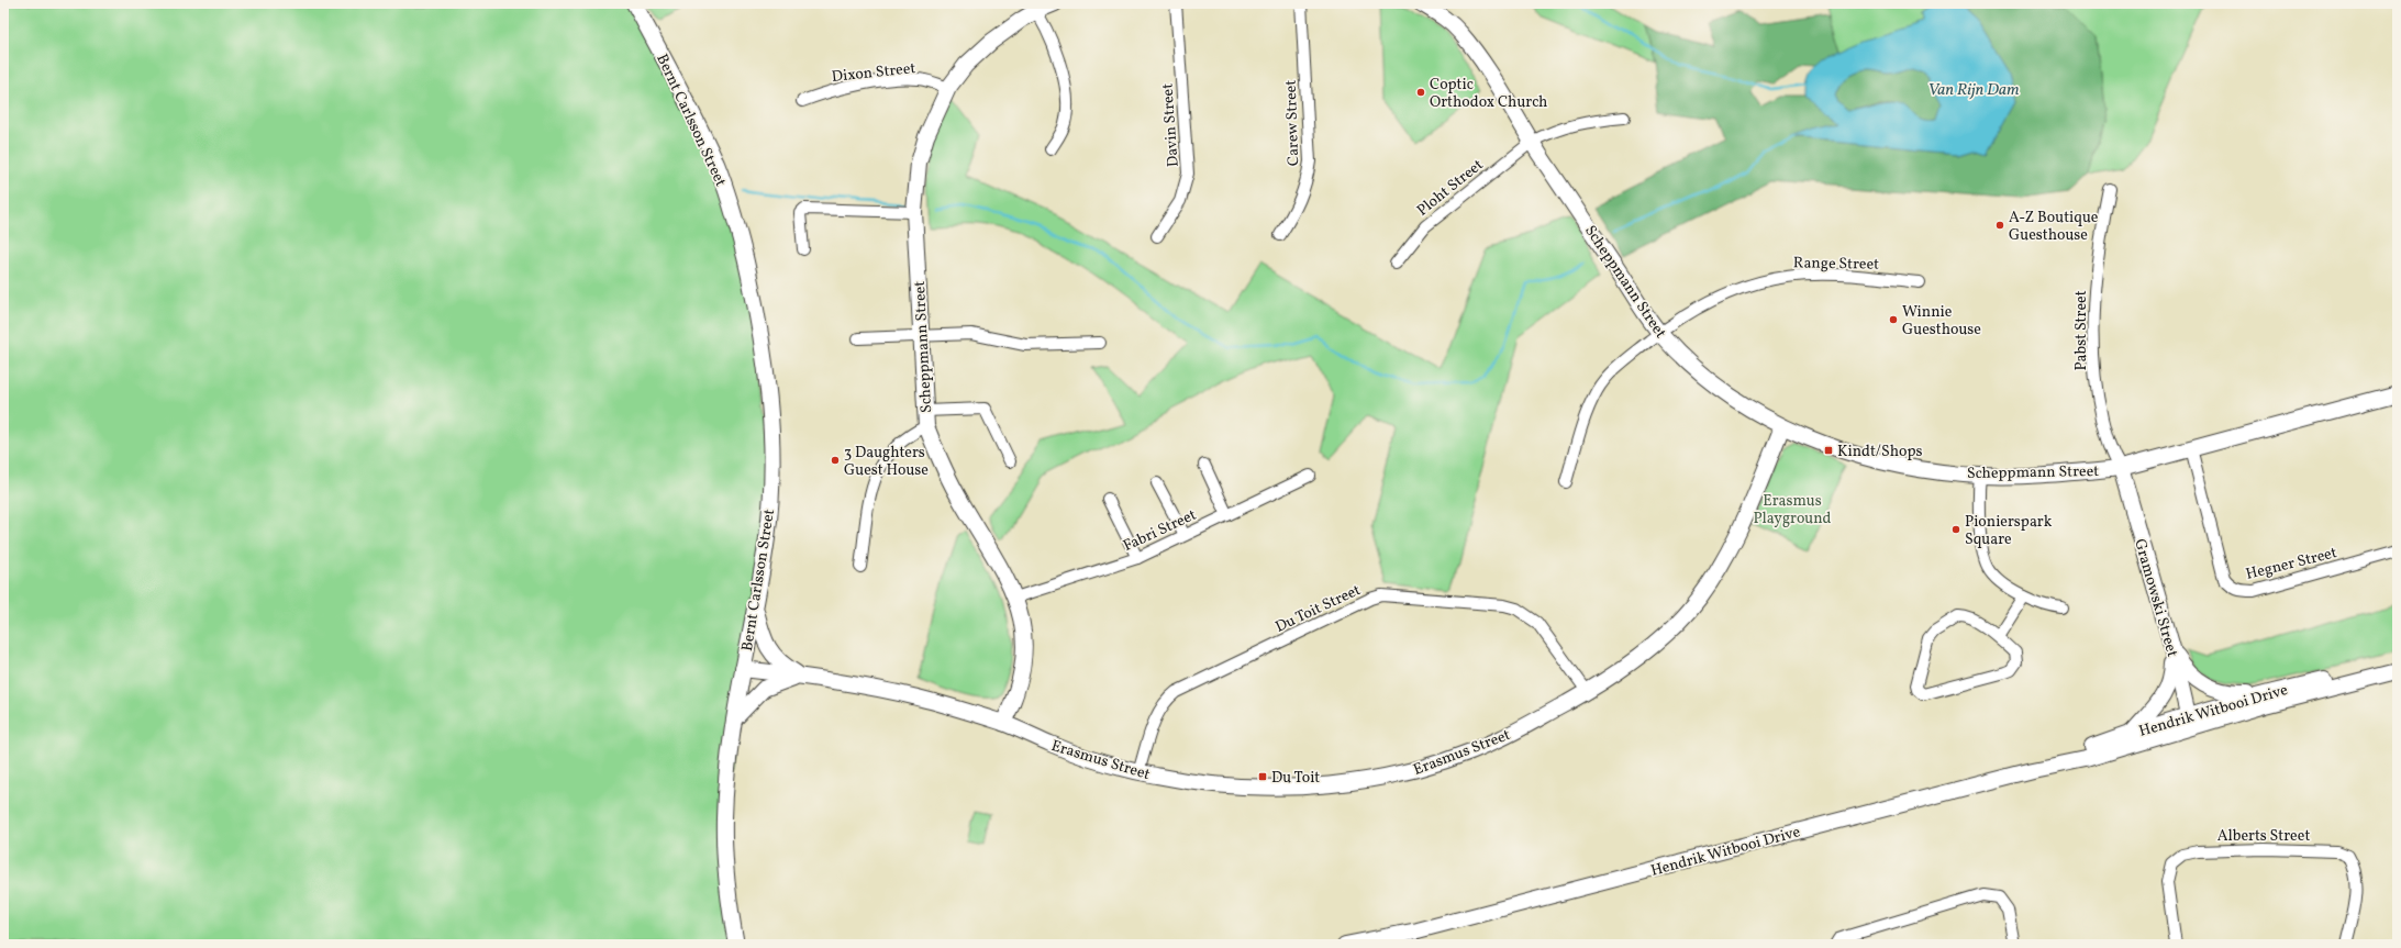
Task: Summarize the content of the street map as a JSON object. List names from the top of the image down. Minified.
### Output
{"streets":{"street":["Dixon Street","Bernt Carlsson Street","Carew Street","Davin Street","Ploht Street","Range Street","Scheppmann Street","Pabst Street","Fabri Street","Hegner Street","Gramowski Street","Du Toit Street","Hendrik Witbooi Drive","Erasmus Street","Alberts Street"]},"crossings":[["Dixon Street","Scheppmann Street"],["Bernt Carlsson Street","Erasmus Street"],["Ploht Street","Scheppmann Street"],["Range Street","Scheppmann Street"],["Scheppmann Street","Pabst Street"],["Scheppmann Street","Fabri Street"],["Scheppmann Street","Hegner Street"],["Scheppmann Street","Gramowski Street"],["Scheppmann Street","Erasmus Street"],["Pabst Street","Gramowski Street"],["Gramowski Street","Hendrik Witbooi Drive"],["Du Toit Street","Erasmus Street"]],"water":["Van Rijn Dam"],"parks":["Erasmus Playground"],"places":{"other":["Coptic Orthodox Church","A-Z Boutique Guesthouse","Winnie Guesthouse","3 Daughters Guest House","Pionierspark Square"],"transit":["Kindt/Shops","Du Toit"]}}
